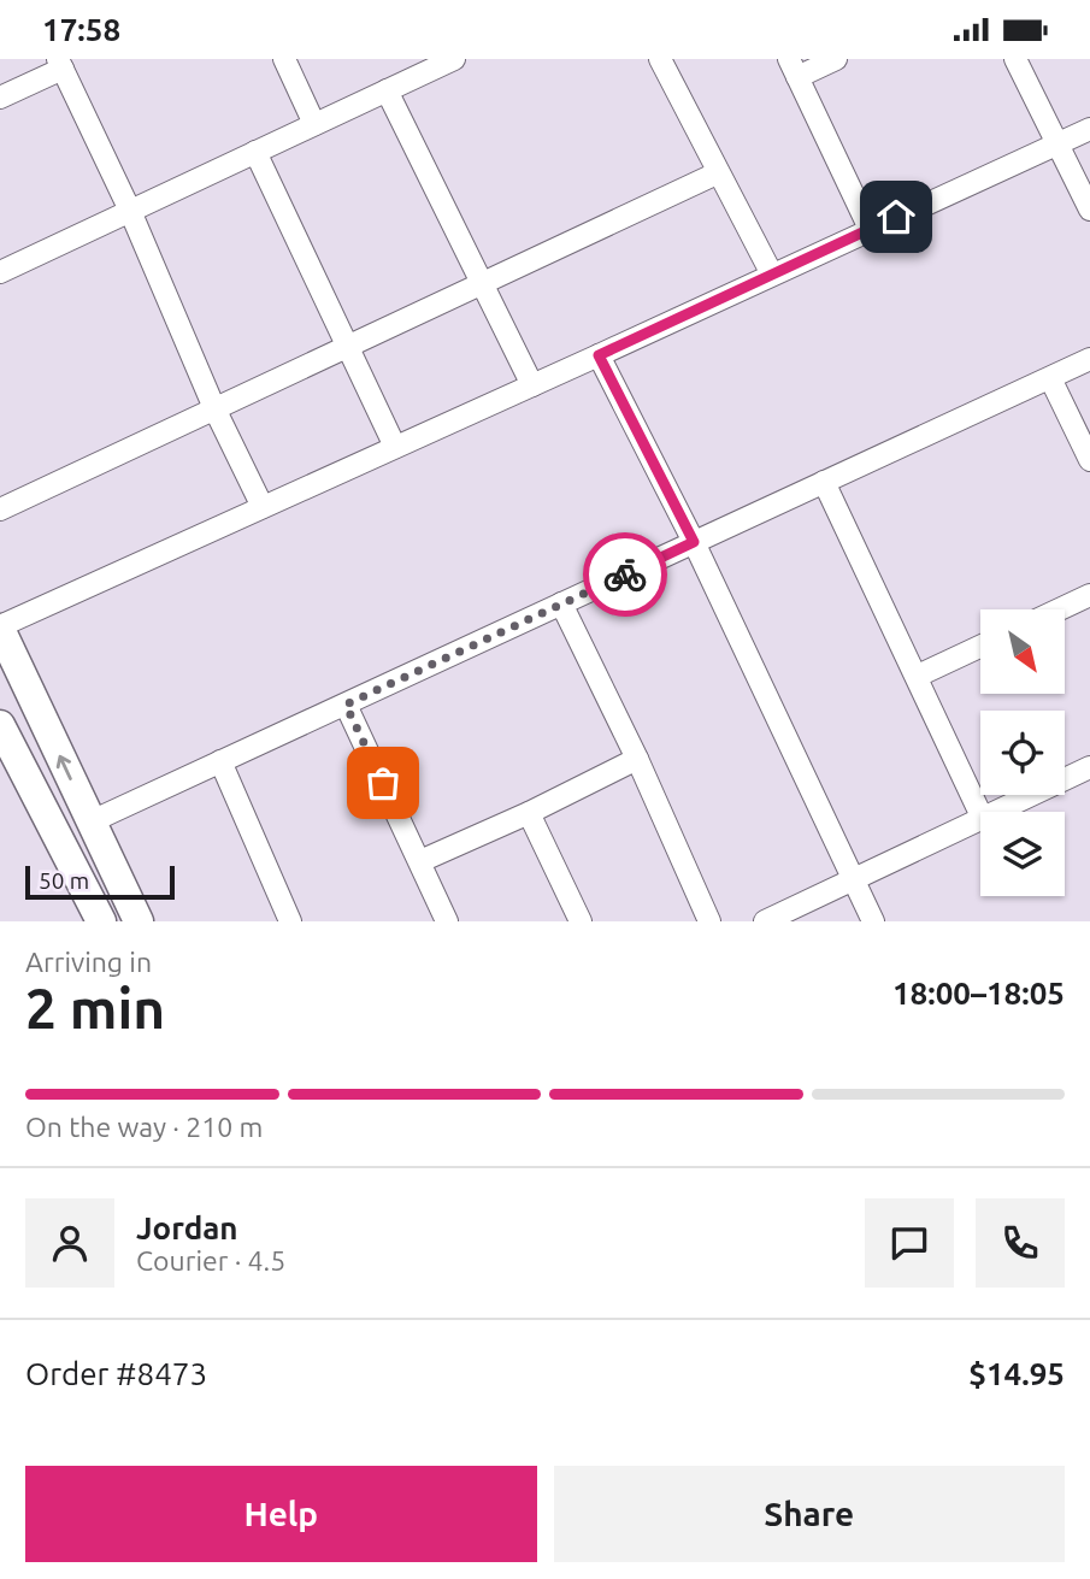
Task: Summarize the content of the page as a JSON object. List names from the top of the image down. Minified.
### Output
{"scale_bar":"50 m","north":"bottom right","page":{"status":"17:58","scale":"50 m","heading":["2 min","Arriving in","18:00–18:05"],"panel":["Jordan","Courier · 4.5","Order #8473","$14.95"],"bar":"On the way · 210 m","buttons":["Help","Share"]}}
